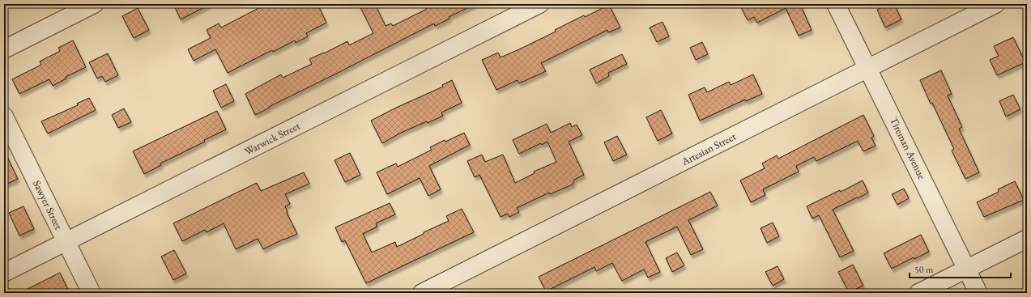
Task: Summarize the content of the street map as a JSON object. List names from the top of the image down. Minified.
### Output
{"streets":{"street":["Warwick Street","Tireman Avenue","Artesian Street","Sawyer Street"]},"crossings":[["Warwick Street","Sawyer Street"],["Tireman Avenue","Artesian Street"]],"scale_bar":"50 m"}
